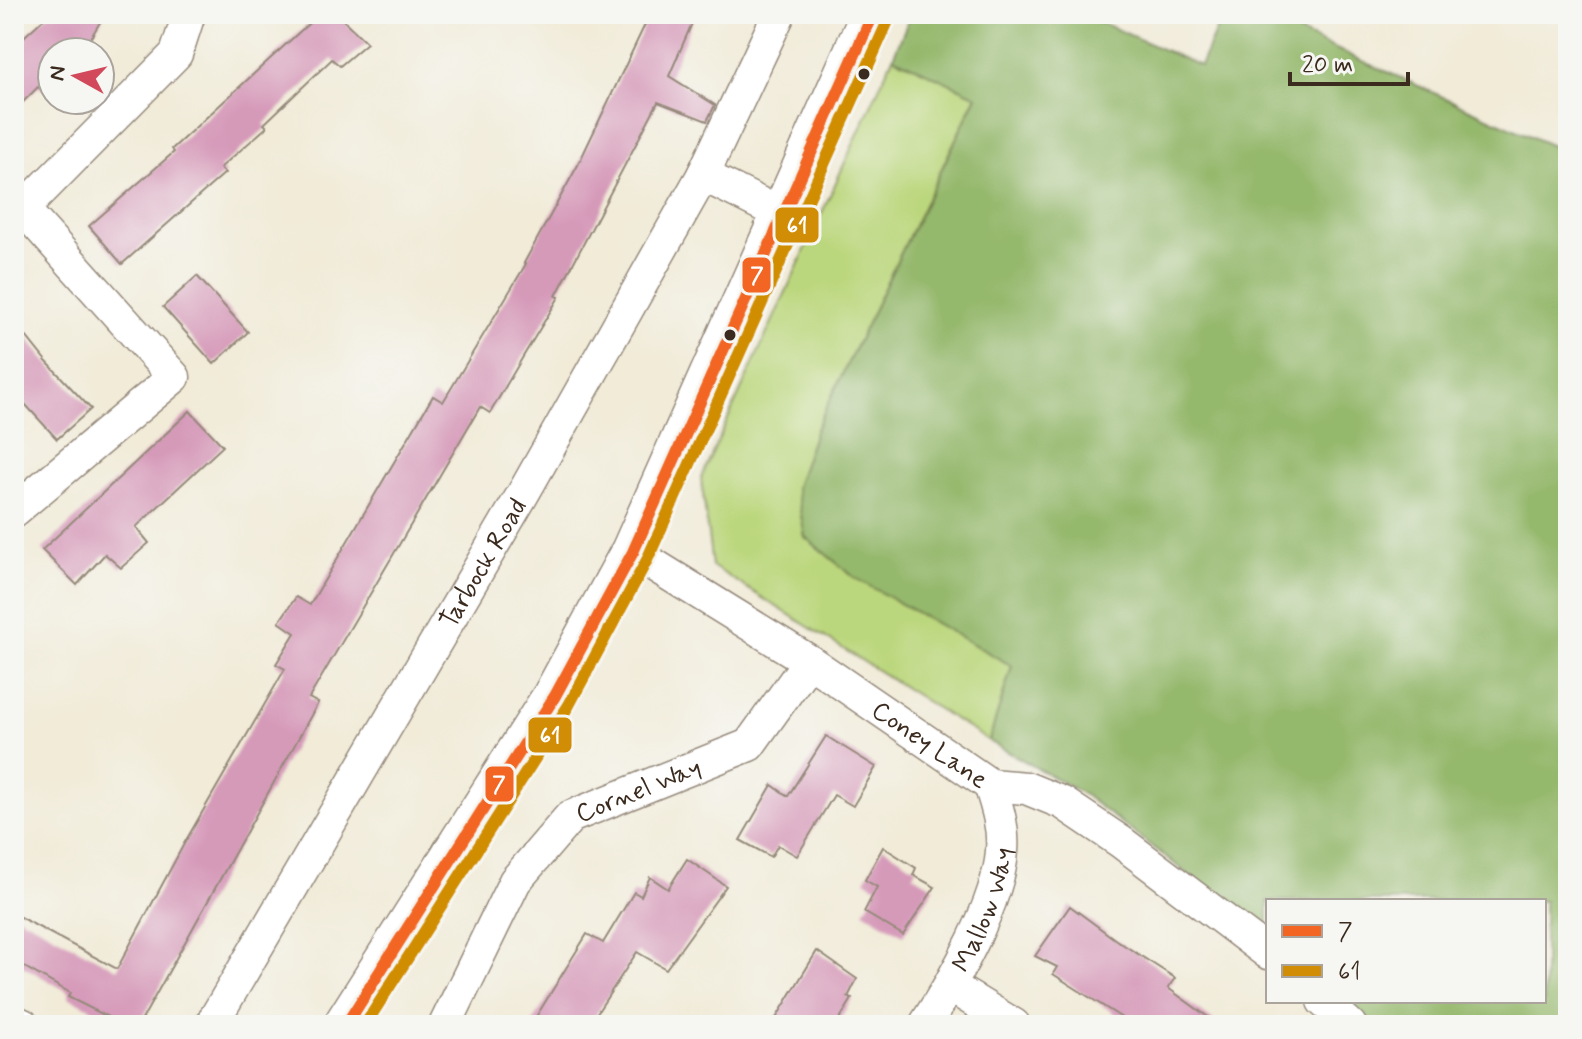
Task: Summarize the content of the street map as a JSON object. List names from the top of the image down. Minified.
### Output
{"streets":{"street":["Tarbock Road","Coney Lane","Cornel Way","Mallow Way"]},"crossings":[["Coney Lane","Cornel Way"],["Coney Lane","Mallow Way"]],"lines":["transit line 7","transit line 61"],"legend":["7","61"],"scale_bar":"20 m","north":"left"}
